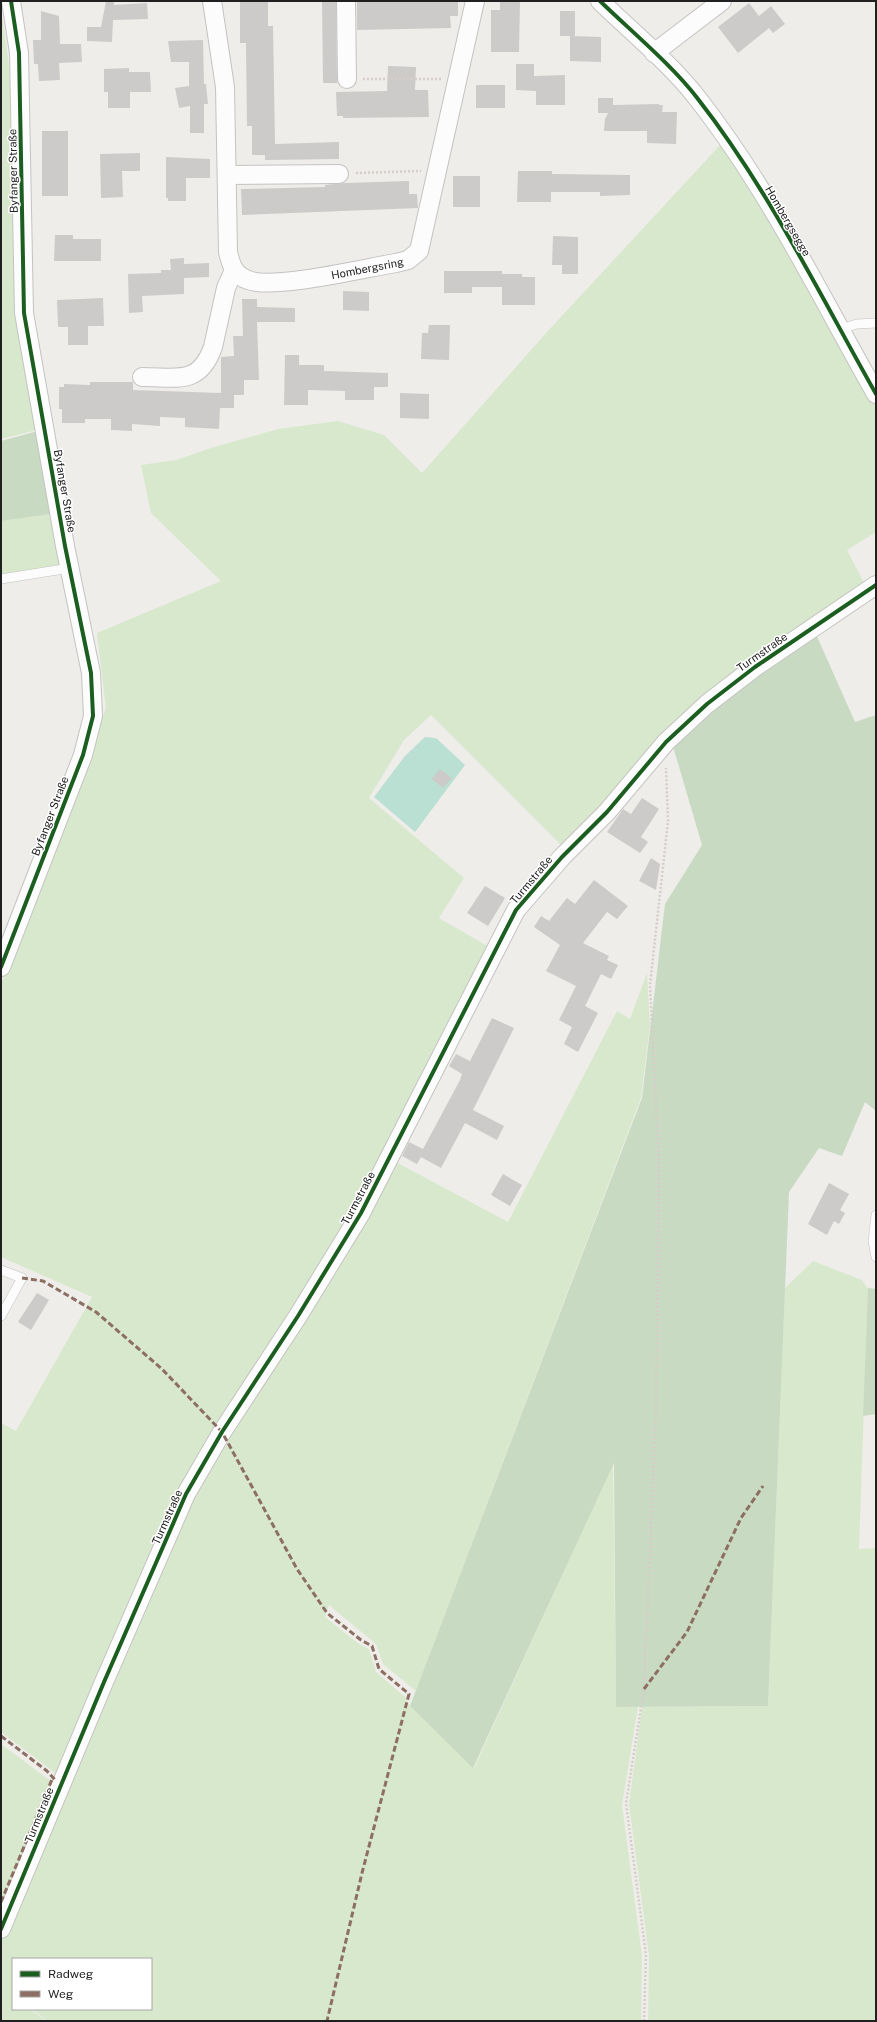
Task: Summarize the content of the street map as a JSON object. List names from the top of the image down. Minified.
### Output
{"streets":{"street":["Byfanger Straße","Hombergsegge","Hombergsring","Turmstraße"]},"legend":["Radweg","Weg"]}
